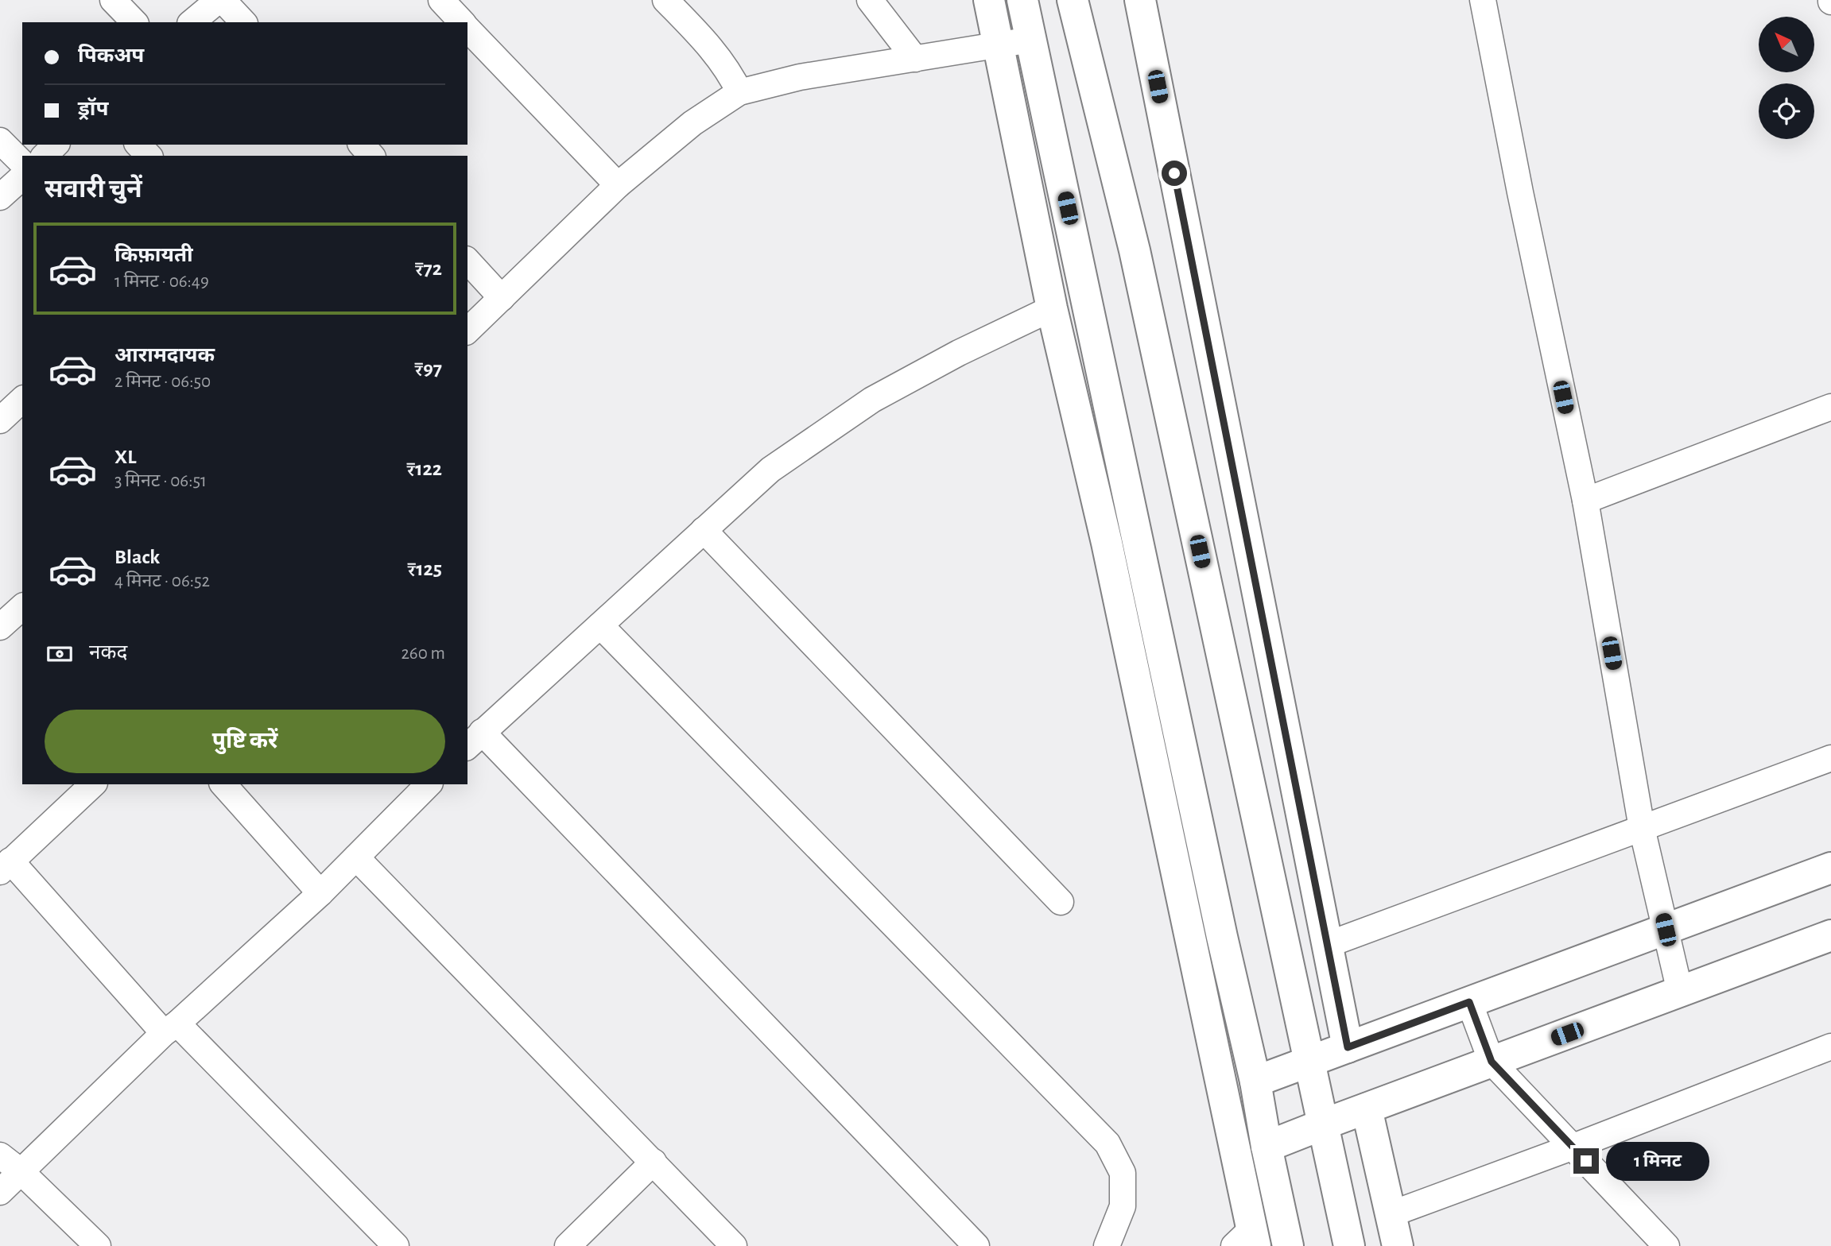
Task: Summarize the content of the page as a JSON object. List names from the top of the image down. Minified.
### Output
{"north":"top left","page":{"banner":["पिकअप","ड्रॉप"],"heading":"सवारी चुनें","list":[{"name":"किफ़ायती","note":"1 मिनट · 06:49","value":"₹72"},{"name":"आरामदायक","note":"2 मिनट · 06:50","value":"₹97"},{"name":"XL","note":"3 मिनट · 06:51","value":"₹122"},{"name":"Black","note":"4 मिनट · 06:52","value":"₹125"}],"pay":["नकद","260 m"],"buttons":"पुष्टि करें","bubble":"1 मिनट"}}
